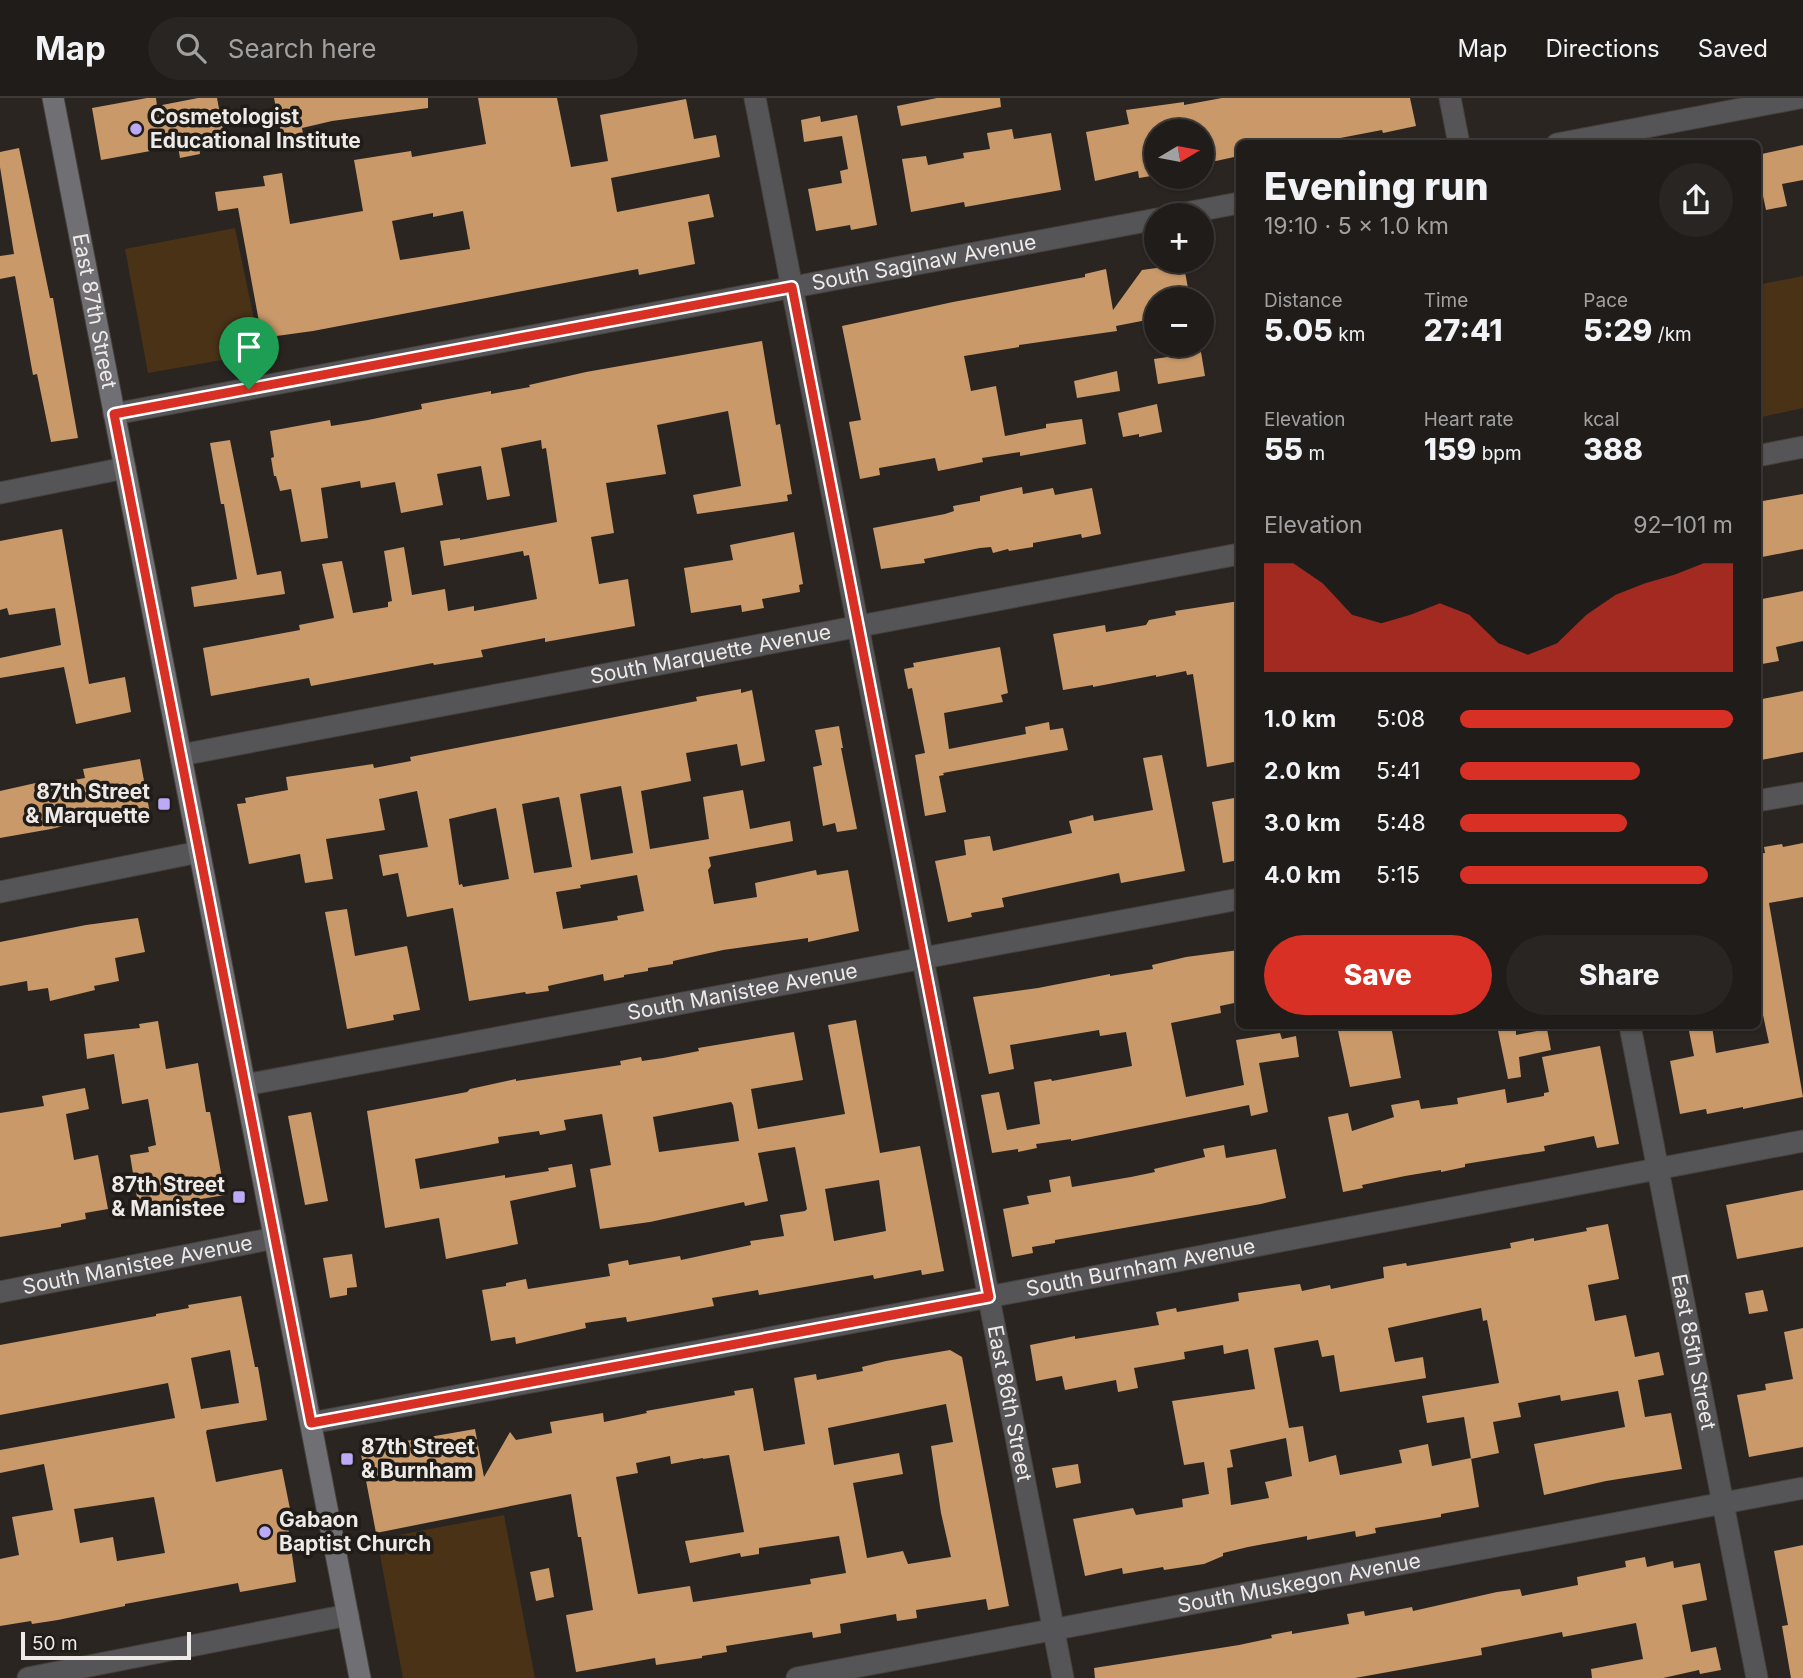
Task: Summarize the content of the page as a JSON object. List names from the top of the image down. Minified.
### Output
{"streets":{"main road":["East 87th Street"],"street":["South Saginaw Avenue","South Marquette Avenue","South Manistee Avenue","South Burnham Avenue","East 85th Street","East 86th Street","South Muskegon Avenue"]},"crossings":[["South Saginaw Avenue","East 87th Street"],["South Saginaw Avenue","East 86th Street"],["East 87th Street","South Marquette Avenue"],["East 87th Street","South Manistee Avenue"],["East 87th Street","South Burnham Avenue"],["South Marquette Avenue","East 86th Street"],["South Manistee Avenue","East 86th Street"],["South Burnham Avenue","East 85th Street"],["South Burnham Avenue","East 86th Street"],["East 85th Street","South Muskegon Avenue"],["East 86th Street","South Muskegon Avenue"]],"places":{"other":["Cosmetologist Educational Institute","Gabaon Baptist Church"],"transit":["87th Street & Marquette","87th Street & Manistee","87th Street & Burnham"]},"scale_bar":"50 m","north":"right","page":{"header":"Map","search":"Search here","nav":["Map","Directions","Saved"],"map_buttons":["+","−"],"heading":["Evening run","19:10 · 5 × 1.0 km"],"stats":[["Distance","5.05 km"],["Time","27:41"],["Pace","5:29 /km"],["Elevation","55 m"],["Heart rate","159 bpm"],["kcal","388"]],"chart":["Elevation","92–101 m"],"list":[{"name":"1.0 km","note":"5:08"},{"name":"2.0 km","note":"5:41"},{"name":"3.0 km","note":"5:48"},{"name":"4.0 km","note":"5:15"}],"buttons":["Save","Share"],"scale":"50 m"}}
